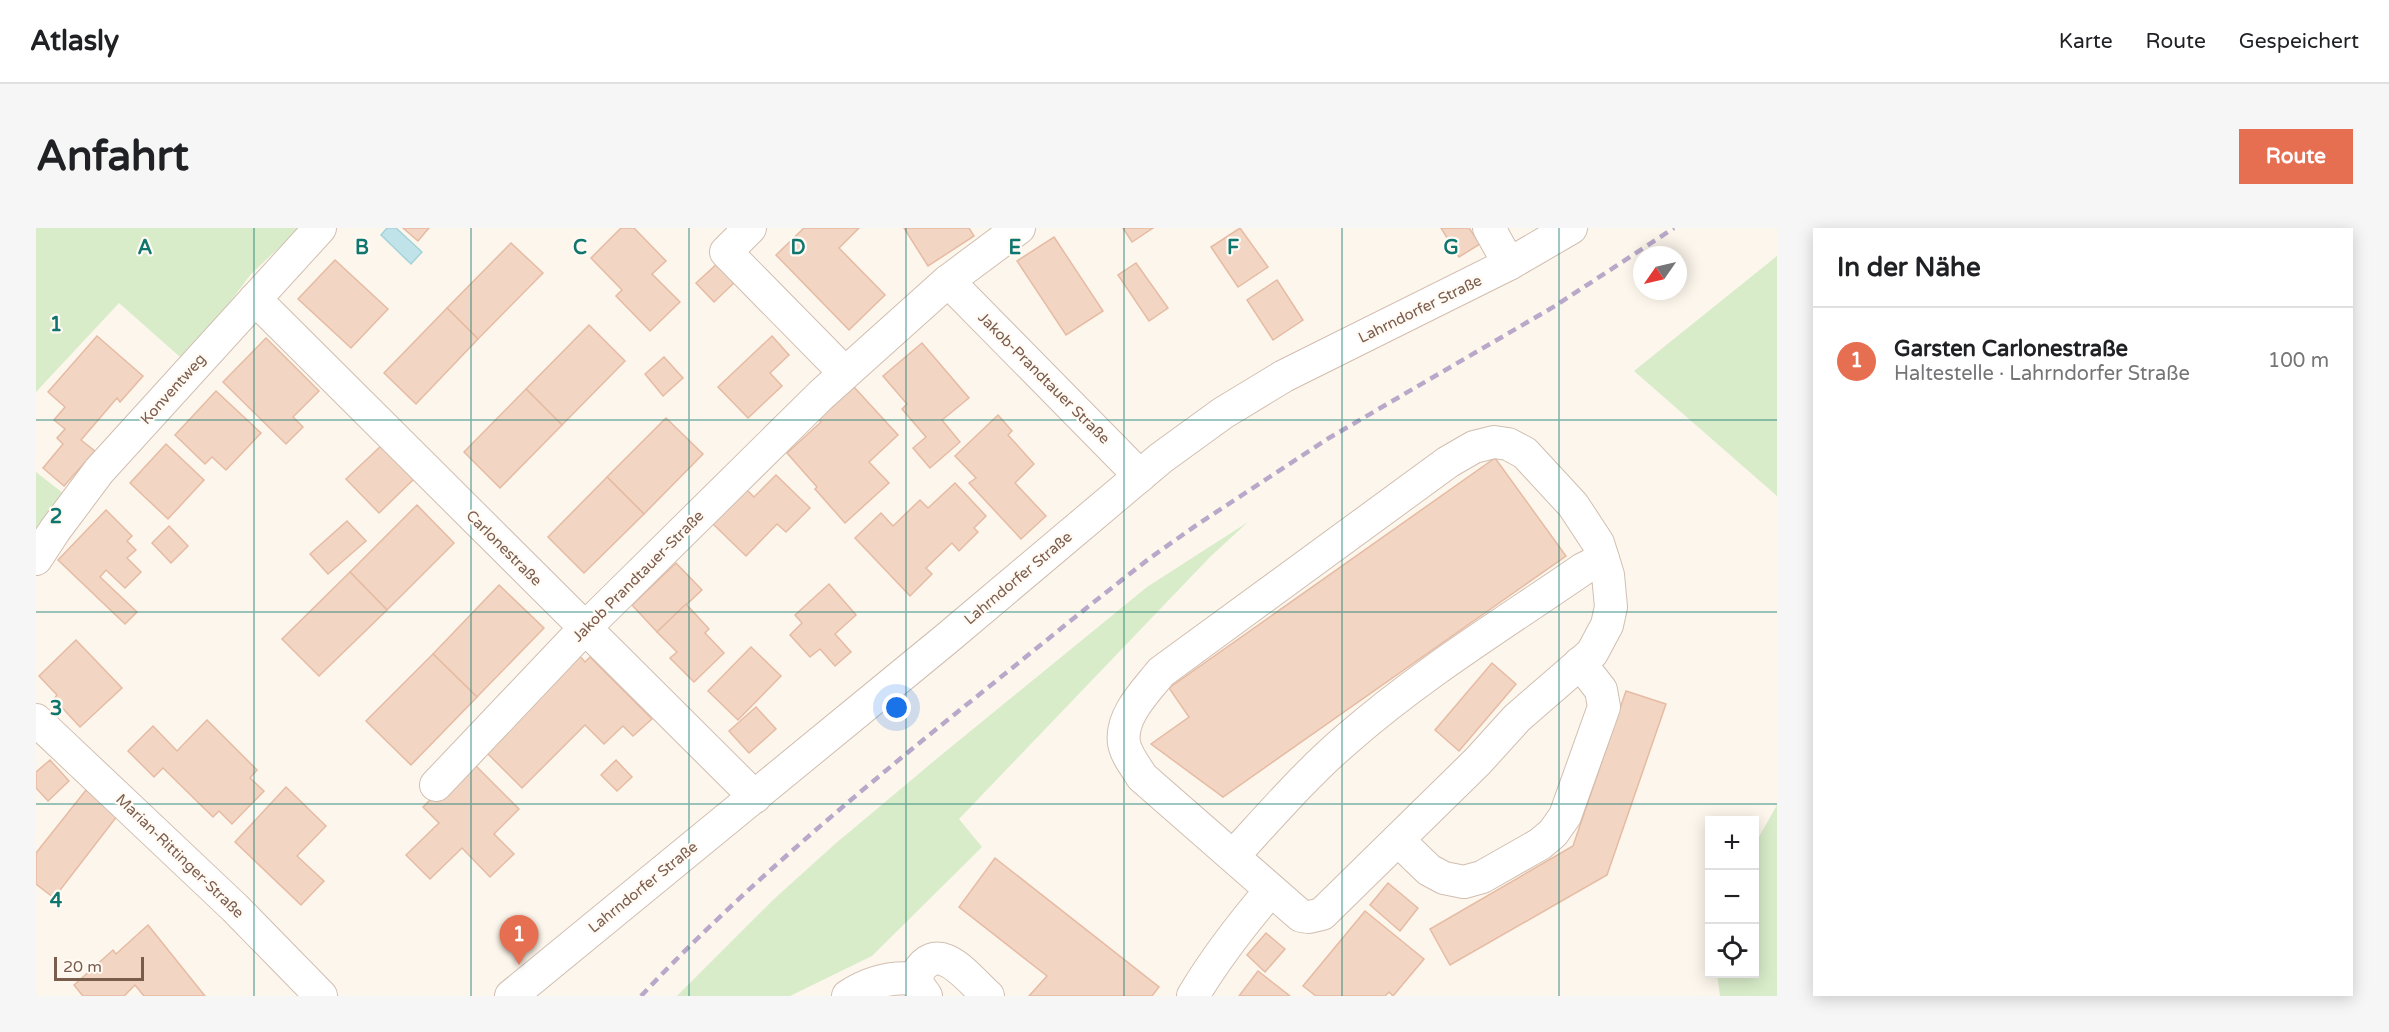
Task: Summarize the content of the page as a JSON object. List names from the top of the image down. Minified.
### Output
{"streets":{"street":["Lahrndorfer Straße","Jakob-Prandtauer Straße","Konventweg","Carlonestraße","Jakob Prandtauer-Straße","Marian-Rittinger-Straße"]},"crossings":[["Lahrndorfer Straße","Jakob-Prandtauer Straße"],["Lahrndorfer Straße","Carlonestraße"],["Jakob-Prandtauer Straße","Jakob Prandtauer-Straße"],["Konventweg","Carlonestraße"],["Carlonestraße","Jakob Prandtauer-Straße"]],"scale_bar":"20 m","north":"bottom left","page":{"header":"Atlasly","nav":["Karte","Route","Gespeichert"],"buttons":"Route","title":"Anfahrt","heading":"In der Nähe","list":[{"mark":"1","name":"Garsten Carlonestraße","note":"Haltestelle · Lahrndorfer Straße","value":"100 m"}],"map_buttons":["+","−"],"pins":"1","scale":"20 m"},"grid":{"columns":["A","B","C","D","E","F","G"],"rows":["1","2","3","4"]}}
